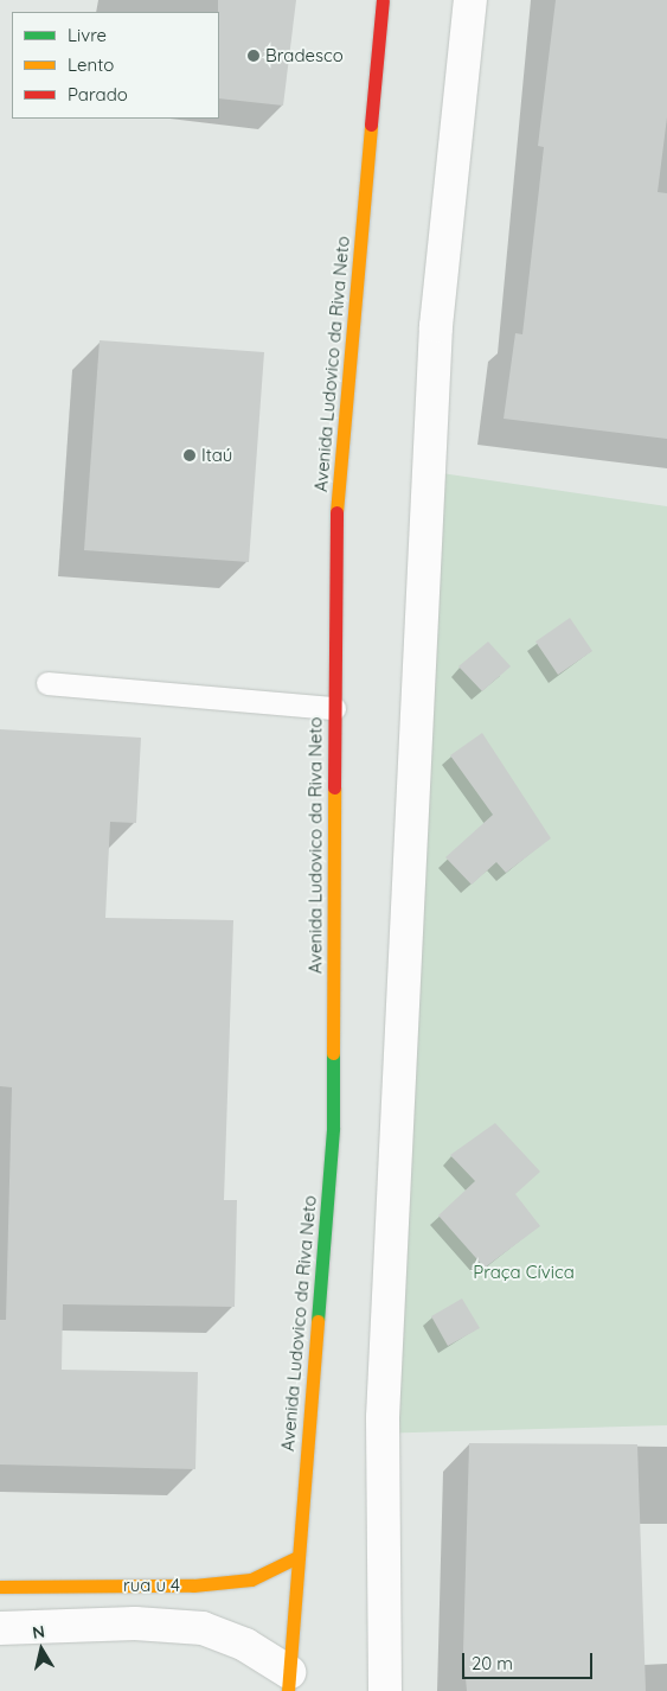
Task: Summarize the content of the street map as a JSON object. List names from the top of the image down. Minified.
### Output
{"streets":{"street":["Avenida Ludovico da Riva Neto","rua u 4"]},"crossings":[["Avenida Ludovico da Riva Neto","rua u 4"]],"parks":["Praça Cívica"],"places":["Bradesco","Itaú"],"legend":["Livre","Lento","Parado"],"scale_bar":"20 m","north":"top"}
